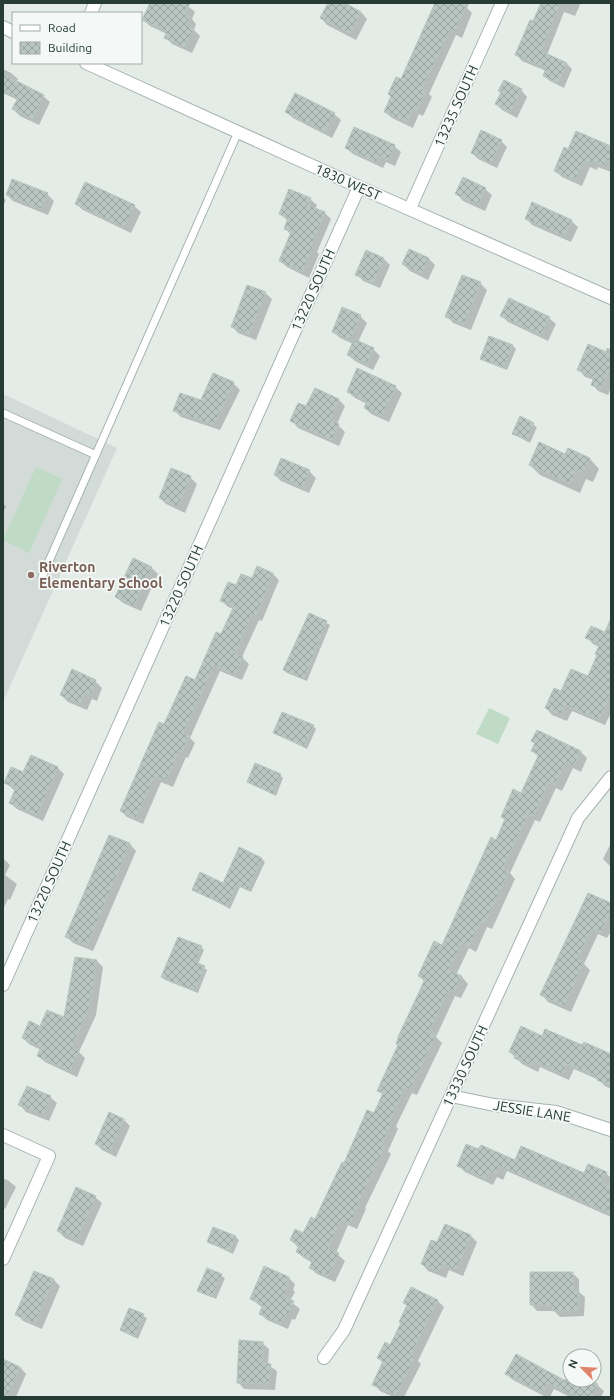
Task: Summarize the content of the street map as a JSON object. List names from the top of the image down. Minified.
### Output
{"streets":{"street":["13235 SOUTH","1830 WEST","13220 SOUTH","13330 SOUTH","JESSIE LANE"]},"crossings":[["13235 SOUTH","1830 WEST"],["1830 WEST","13220 SOUTH"],["13330 SOUTH","JESSIE LANE"]],"places":["Riverton Elementary School"],"legend":["Road","Building"],"north":"top left"}
